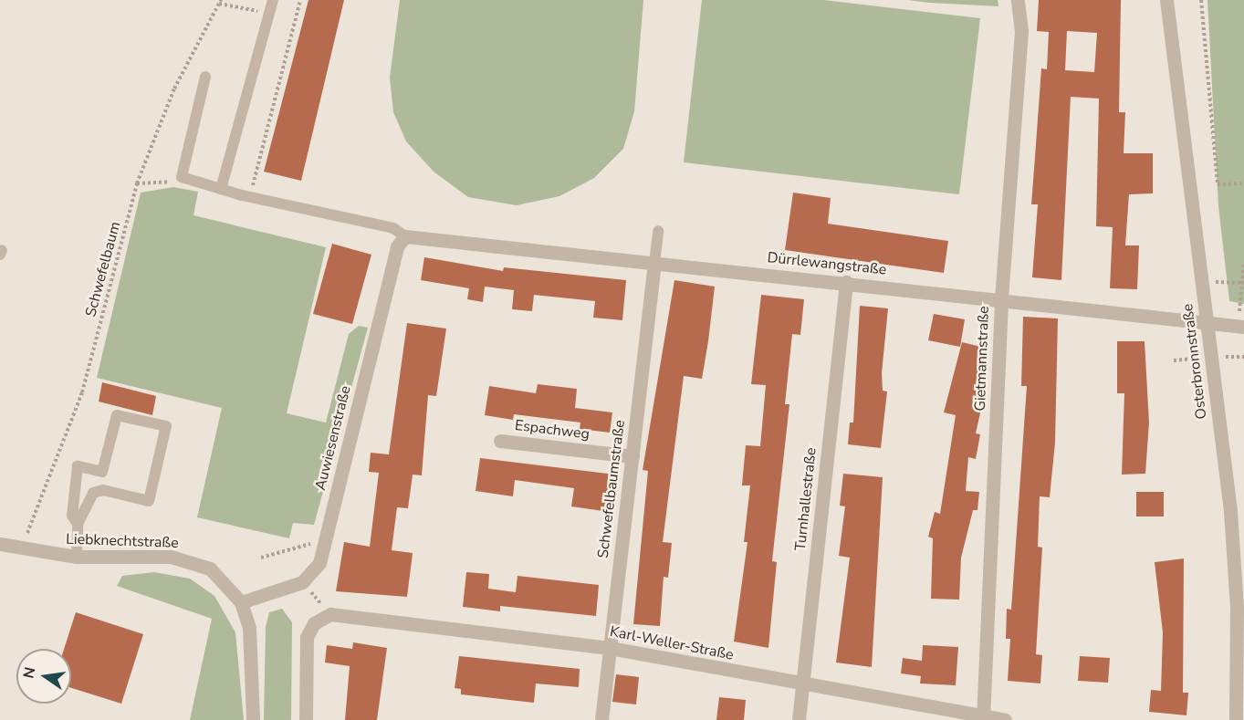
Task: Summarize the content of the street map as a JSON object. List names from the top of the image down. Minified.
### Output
{"streets":{"street":["Dürrlewangstraße","Gietmannstraße","Osterbronnstraße","Espachweg","Auwiesenstraße","Schwefelbaumstraße","Turnhallestraße","Liebknechtstraße","Karl-Weller-Straße"],"path":["Schwefelbaum"]},"crossings":[["Dürrlewangstraße","Gietmannstraße"],["Dürrlewangstraße","Osterbronnstraße"],["Dürrlewangstraße","Auwiesenstraße"],["Dürrlewangstraße","Schwefelbaumstraße"],["Dürrlewangstraße","Turnhallestraße"],["Schwefelbaum","Liebknechtstraße"],["Gietmannstraße","Karl-Weller-Straße"],["Espachweg","Schwefelbaumstraße"],["Schwefelbaumstraße","Karl-Weller-Straße"],["Turnhallestraße","Karl-Weller-Straße"]],"north":"left"}
